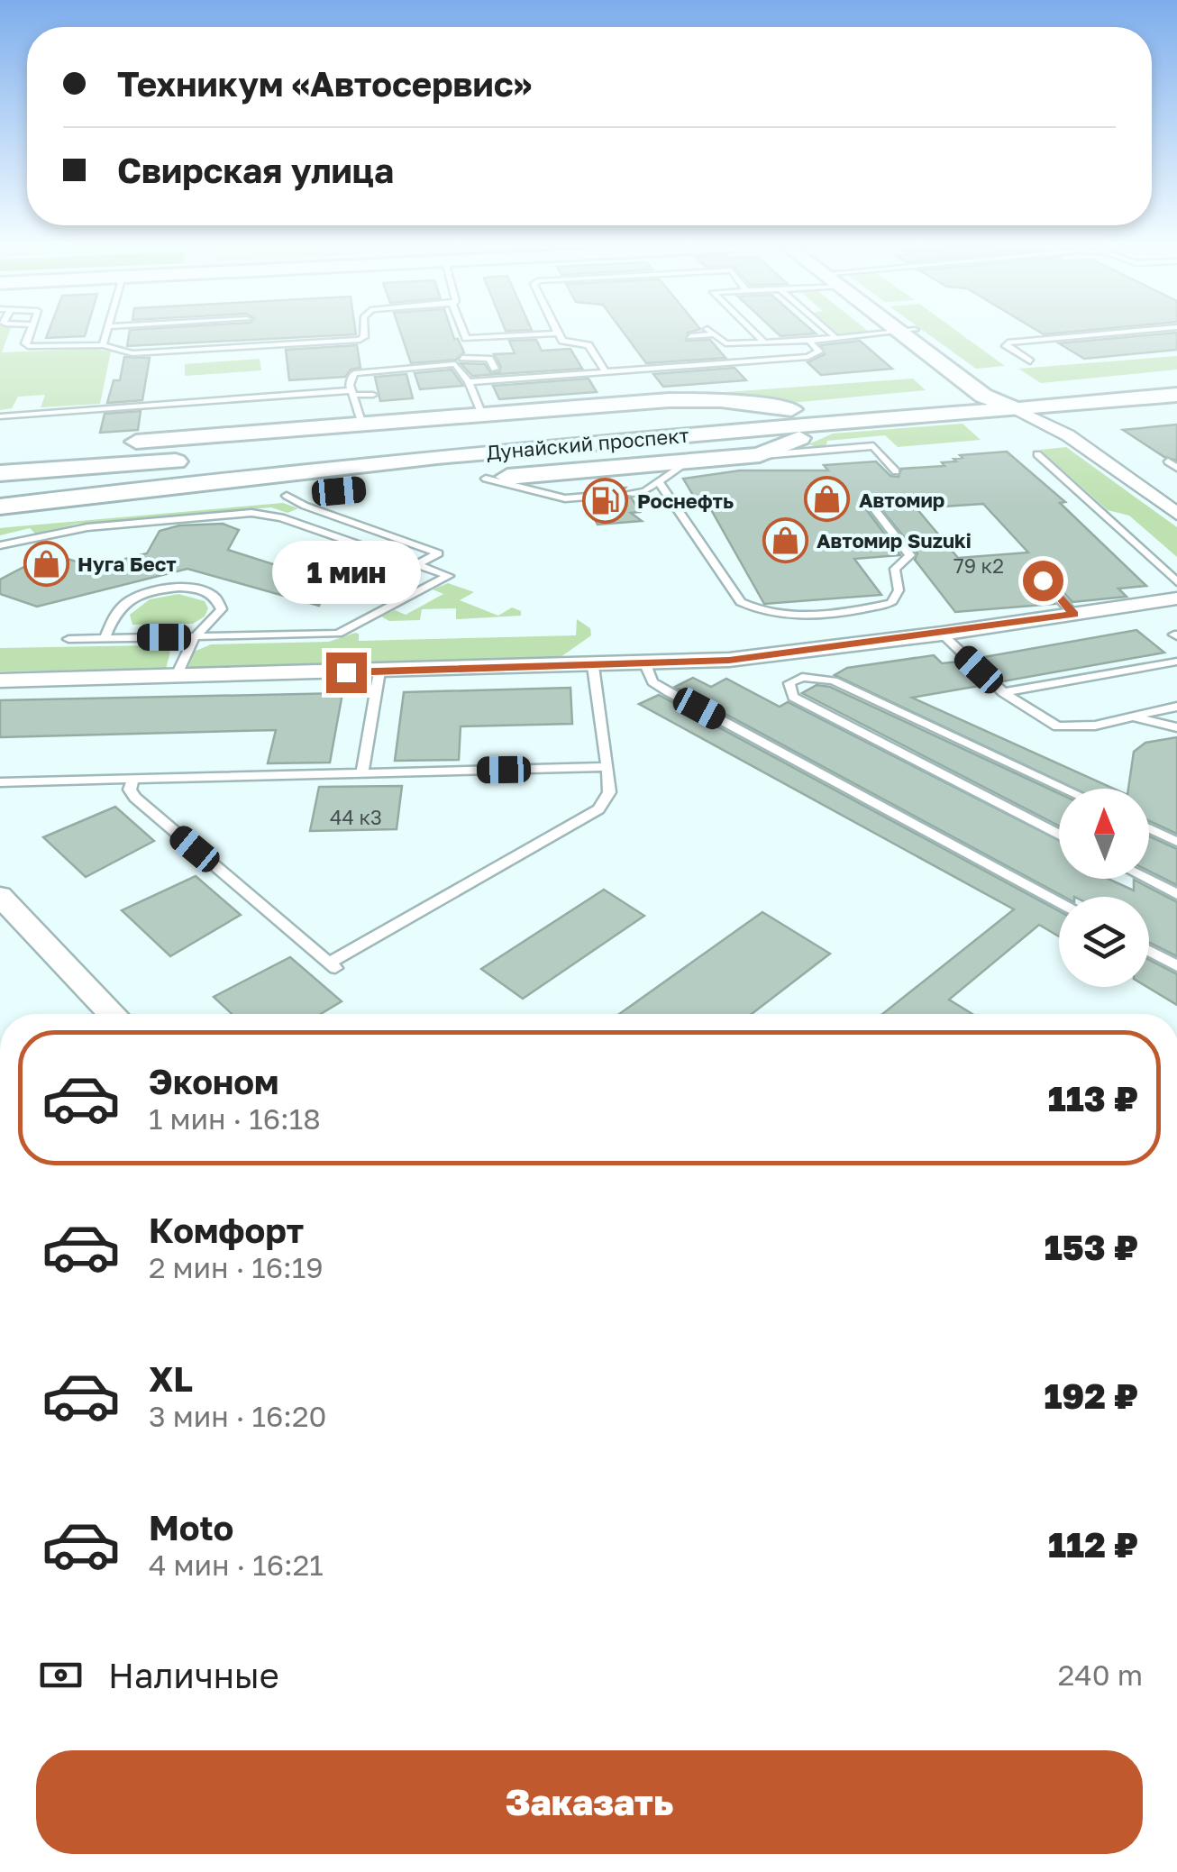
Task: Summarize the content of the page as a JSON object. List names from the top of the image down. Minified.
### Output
{"streets":{"main road":["Дунайский проспект"]},"places":{"shop":["Автомир","Автомир Suzuki","Нуга Бест"],"fuel station":["Роснефть"]},"house_numbers":["79 к2","44 к3"],"north":"top","page":{"banner":["Техникум «Автосервис»","Свирская улица"],"bubble":"1 мин","list":[{"name":"Эконом","note":"1 мин · 16:18","value":"113 ₽"},{"name":"Комфорт","note":"2 мин · 16:19","value":"153 ₽"},{"name":"XL","note":"3 мин · 16:20","value":"192 ₽"},{"name":"Moto","note":"4 мин · 16:21","value":"112 ₽"}],"pay":["Наличные","240 m"],"buttons":"Заказать"}}
